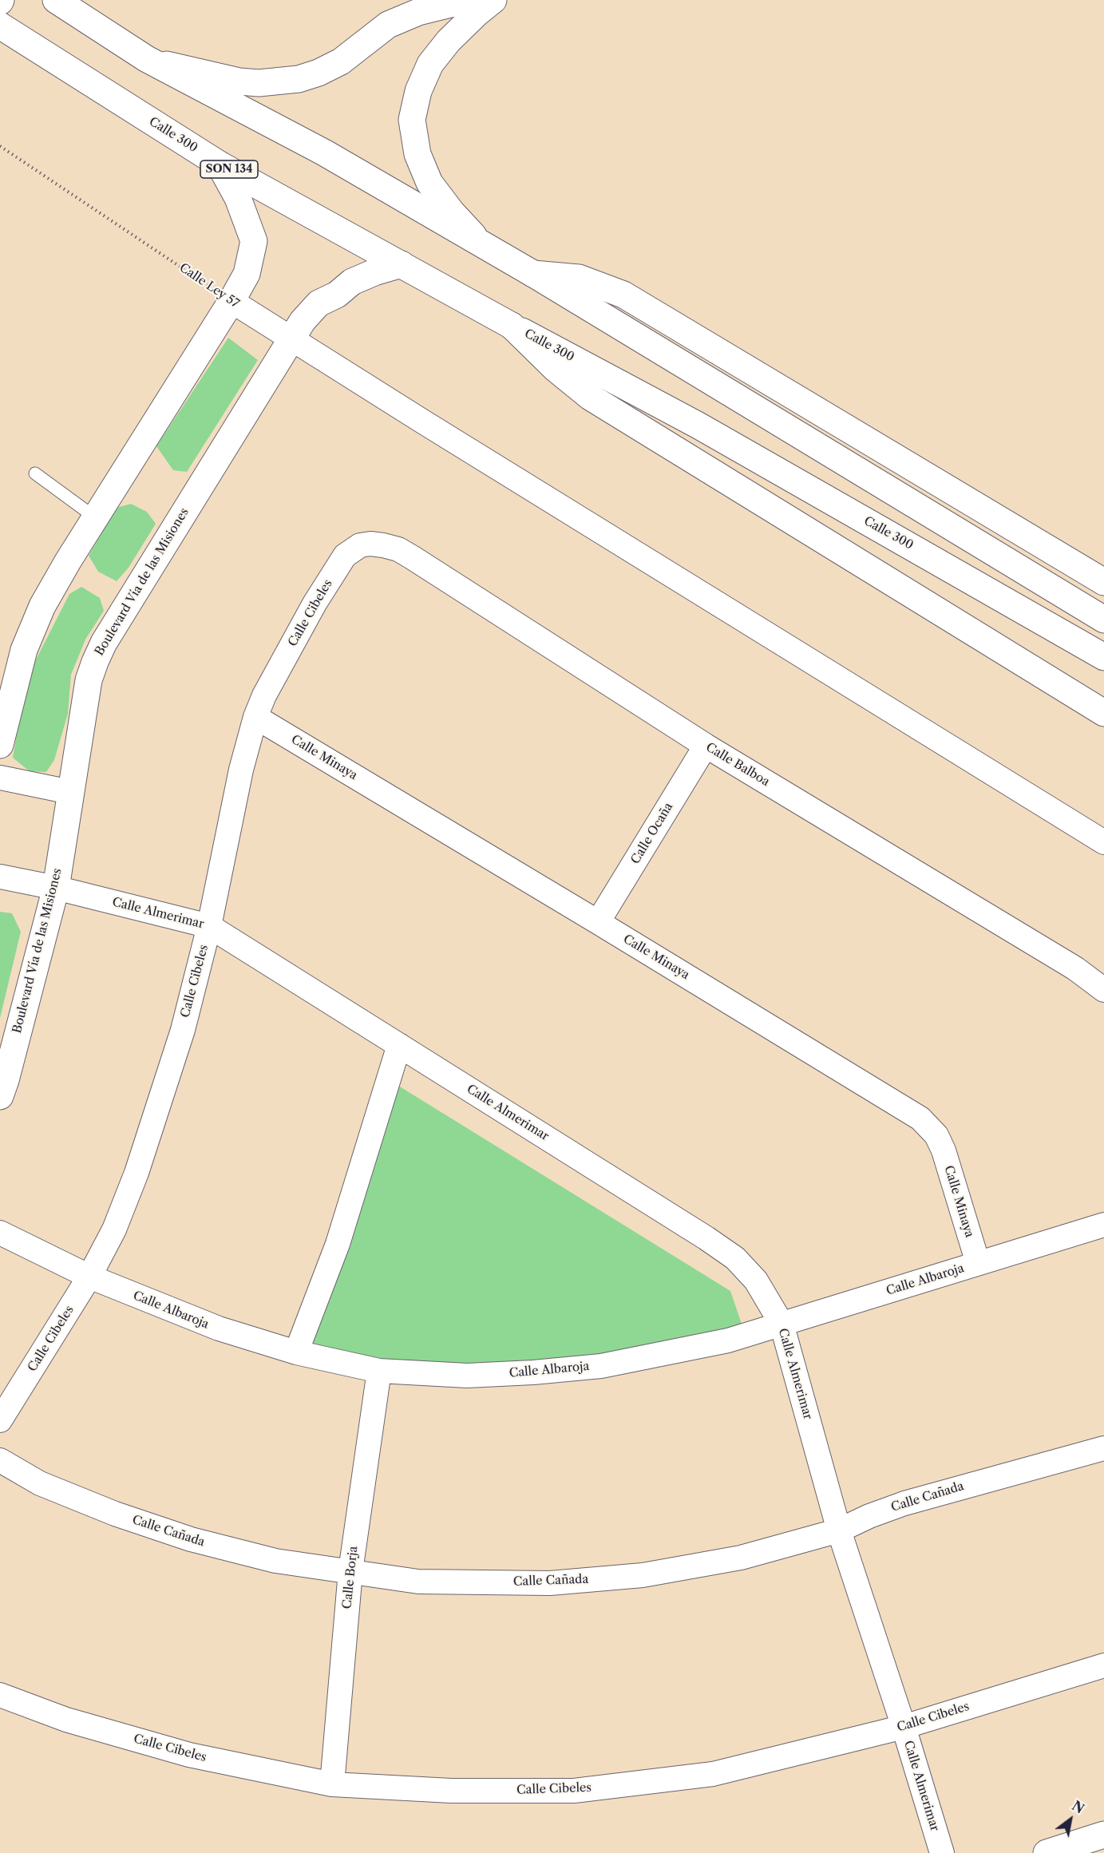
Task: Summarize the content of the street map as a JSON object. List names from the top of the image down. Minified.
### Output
{"streets":{"main road":["Calle 300","SON 134","Boulevard Vía de las Misiones"],"street":["Calle Ley 57","Calle Cibeles","Calle Minaya","Calle Balboa","Calle Ocaña","Calle Almerimar","Calle Albaroja","Calle Cañada","Calle Borja"]},"crossings":[["Calle 300","Boulevard Vía de las Misiones"],["Calle Ley 57","Boulevard Vía de las Misiones"],["Boulevard Vía de las Misiones","Calle Almerimar"],["Calle Cibeles","Calle Minaya"],["Calle Cibeles","Calle Balboa"],["Calle Cibeles","Calle Almerimar"],["Calle Cibeles","Calle Albaroja"],["Calle Cibeles","Calle Borja"],["Calle Minaya","Calle Ocaña"],["Calle Minaya","Calle Albaroja"],["Calle Balboa","Calle Ocaña"],["Calle Almerimar","Calle Albaroja"],["Calle Almerimar","Calle Cañada"],["Calle Albaroja","Calle Borja"],["Calle Cañada","Calle Borja"]],"north":"top right"}
